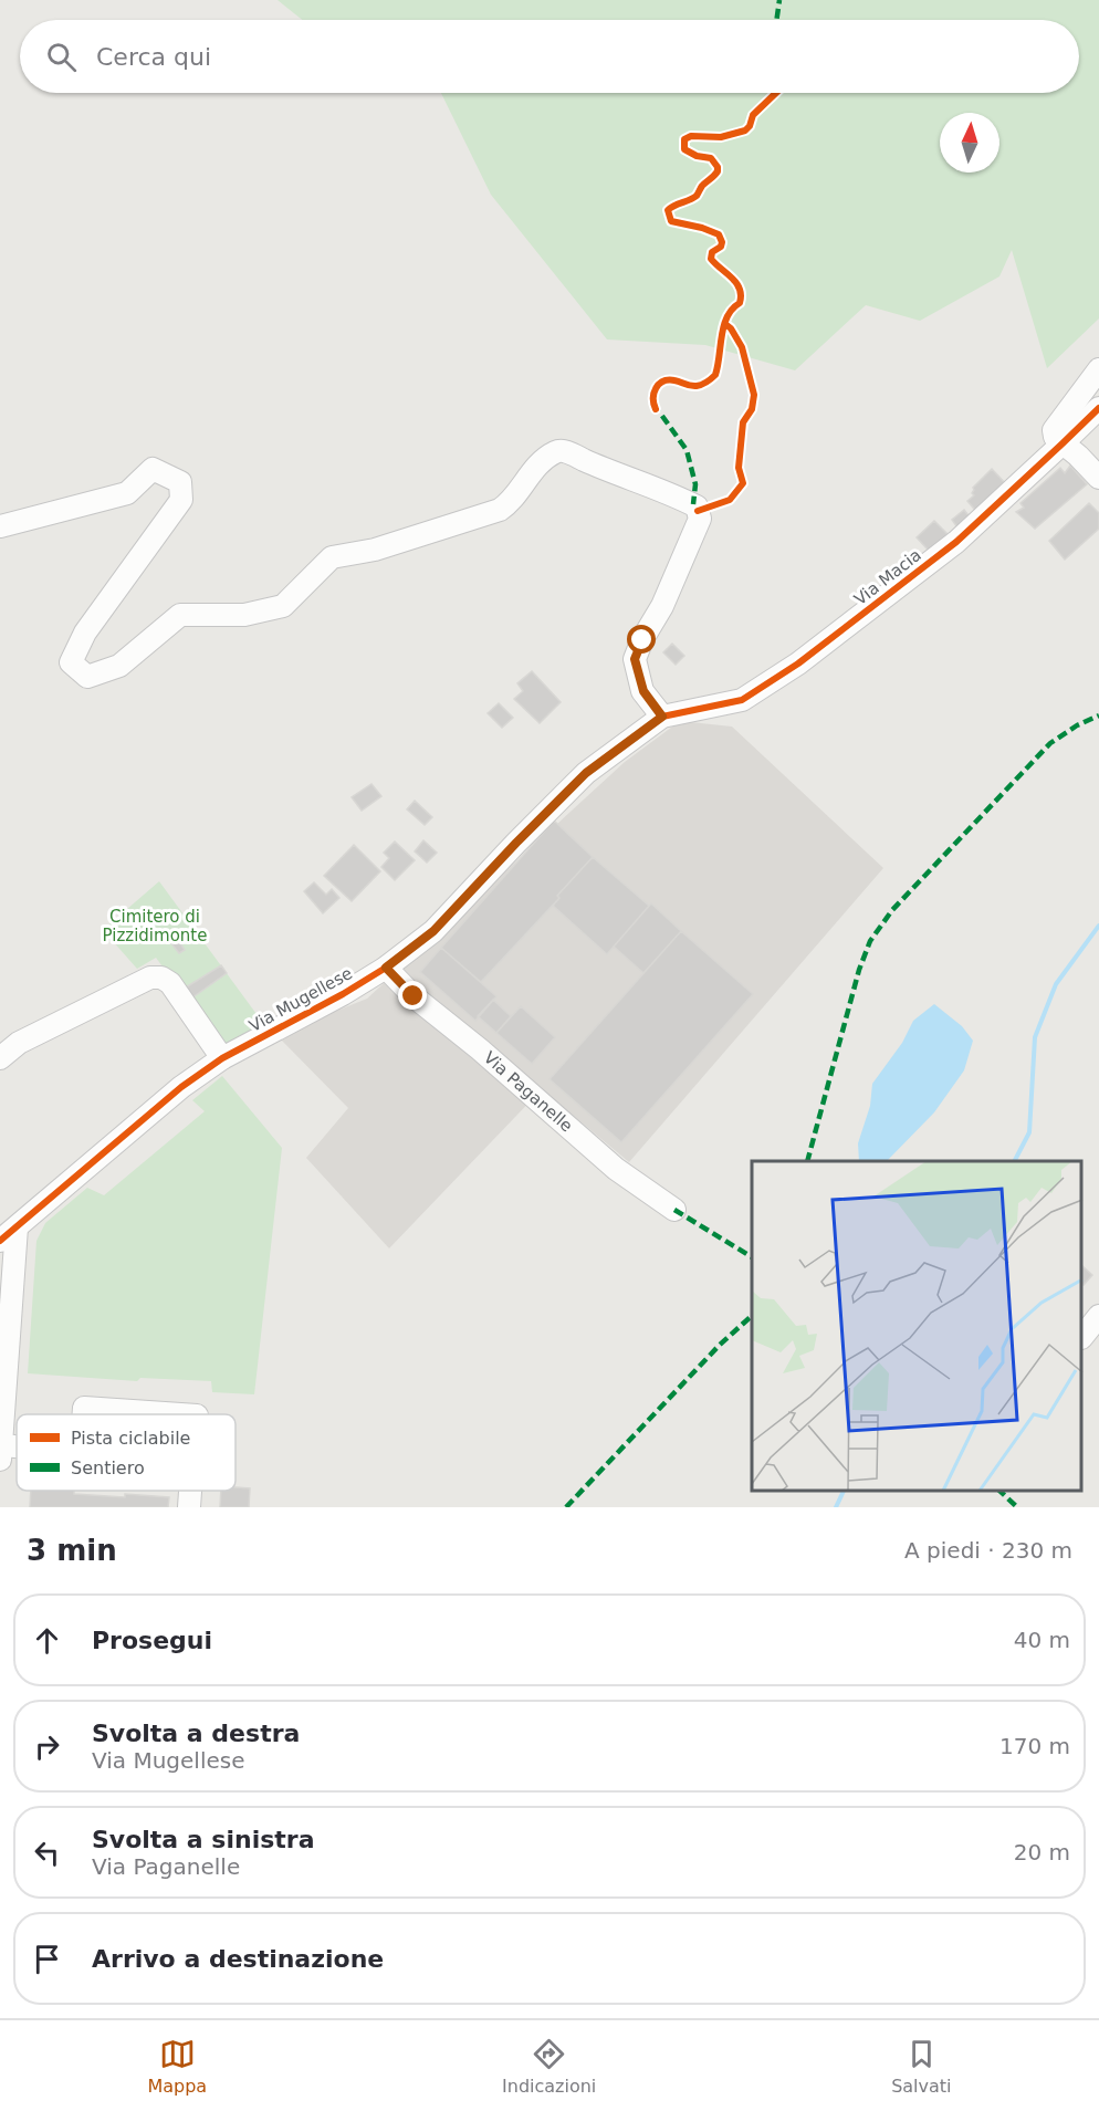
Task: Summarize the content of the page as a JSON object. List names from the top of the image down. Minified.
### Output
{"streets":{"street":["Via Macia","Via Mugellese","Via Paganelle"]},"crossings":[["Via Macia","Via Mugellese"],["Via Mugellese","Via Paganelle"]],"parks":["Cimitero di Pizzidimonte"],"legend":["Pista ciclabile","Sentiero"],"north":"top","page":{"search":"Cerca qui","heading":["3 min","A piedi · 230 m"],"list":[["Prosegui","40 m"],["Svolta a destra","Via Mugellese","170 m"],["Svolta a sinistra","Via Paganelle","20 m"],"Arrivo a destinazione"],"nav":["Mappa","Indicazioni","Salvati"]}}
